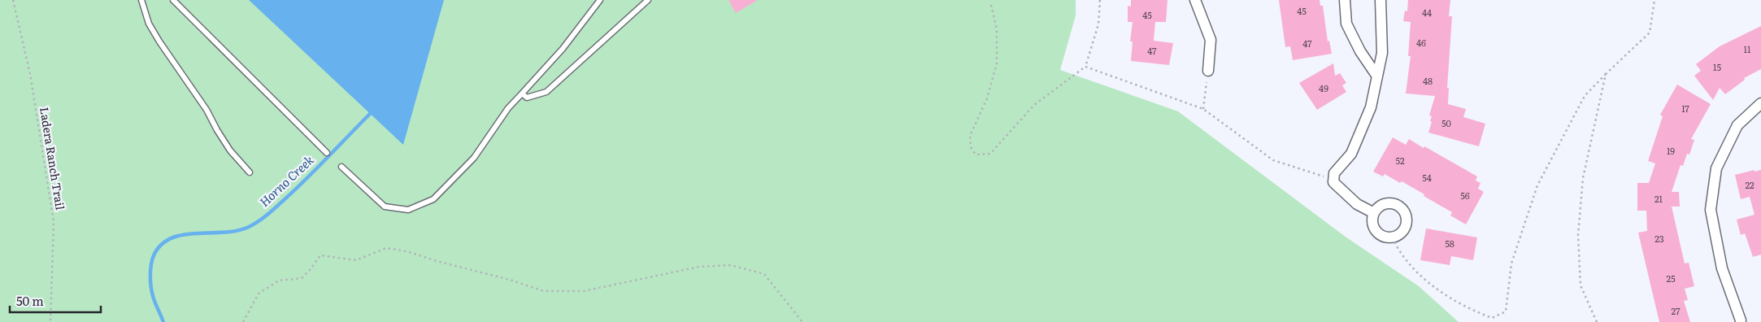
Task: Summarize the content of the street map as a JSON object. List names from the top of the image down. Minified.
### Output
{"streets":{"path":["Ladera Ranch Trail"]},"water":["Horno Creek"],"house_numbers":["45","44","45","46","47","11","47","15","48","49","17","50","19","52","54","22","56","21","23","58","25","27"],"scale_bar":"50 m"}
